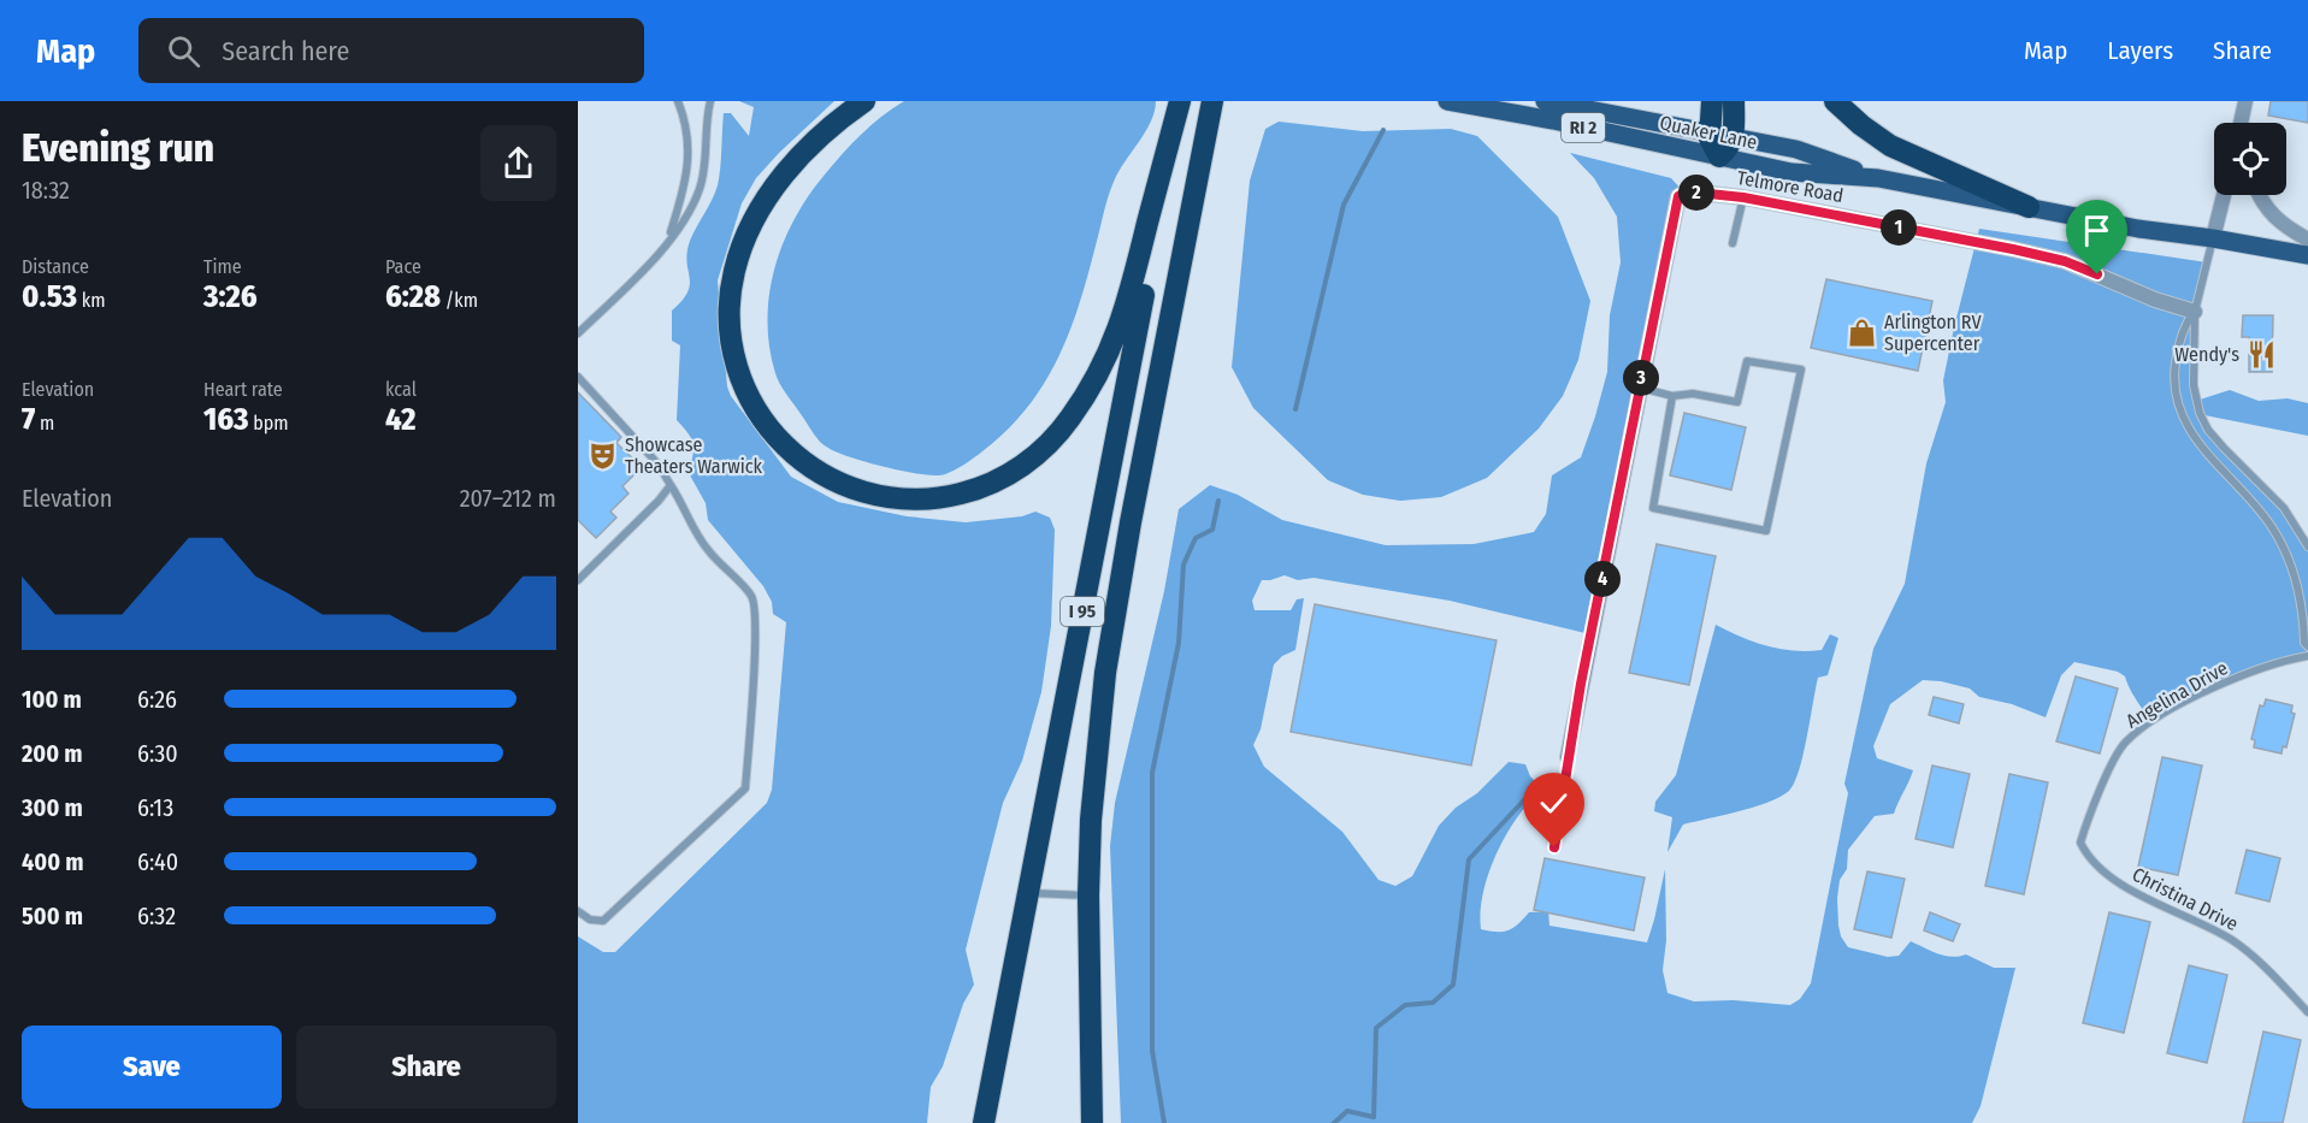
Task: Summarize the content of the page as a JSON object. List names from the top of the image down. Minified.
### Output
{"streets":{"highway":["I 95"],"main road":["RI 2","Quaker Lane"],"street":["Telmore Road"],"lane":["Angelina Drive","Christina Drive"]},"crossings":[["Angelina Drive","Christina Drive"]],"places":{"shop":["Arlington RV Supercenter"],"restaurant":["Wendy's"],"theatre":["Showcase Theaters Warwick"]},"page":{"header":"Map","search":"Search here","nav":["Map","Layers","Share"],"heading":["Evening run","18:32"],"pins":["2","1","3","4"],"stats":[["Distance","0.53 km"],["Time","3:26"],["Pace","6:28 /km"],["Elevation","7 m"],["Heart rate","163 bpm"],["kcal","42"]],"chart":["Elevation","207–212 m"],"list":[{"name":"100 m","note":"6:26"},{"name":"200 m","note":"6:30"},{"name":"300 m","note":"6:13"},{"name":"400 m","note":"6:40"},{"name":"500 m","note":"6:32"}],"buttons":["Save","Share"]}}
